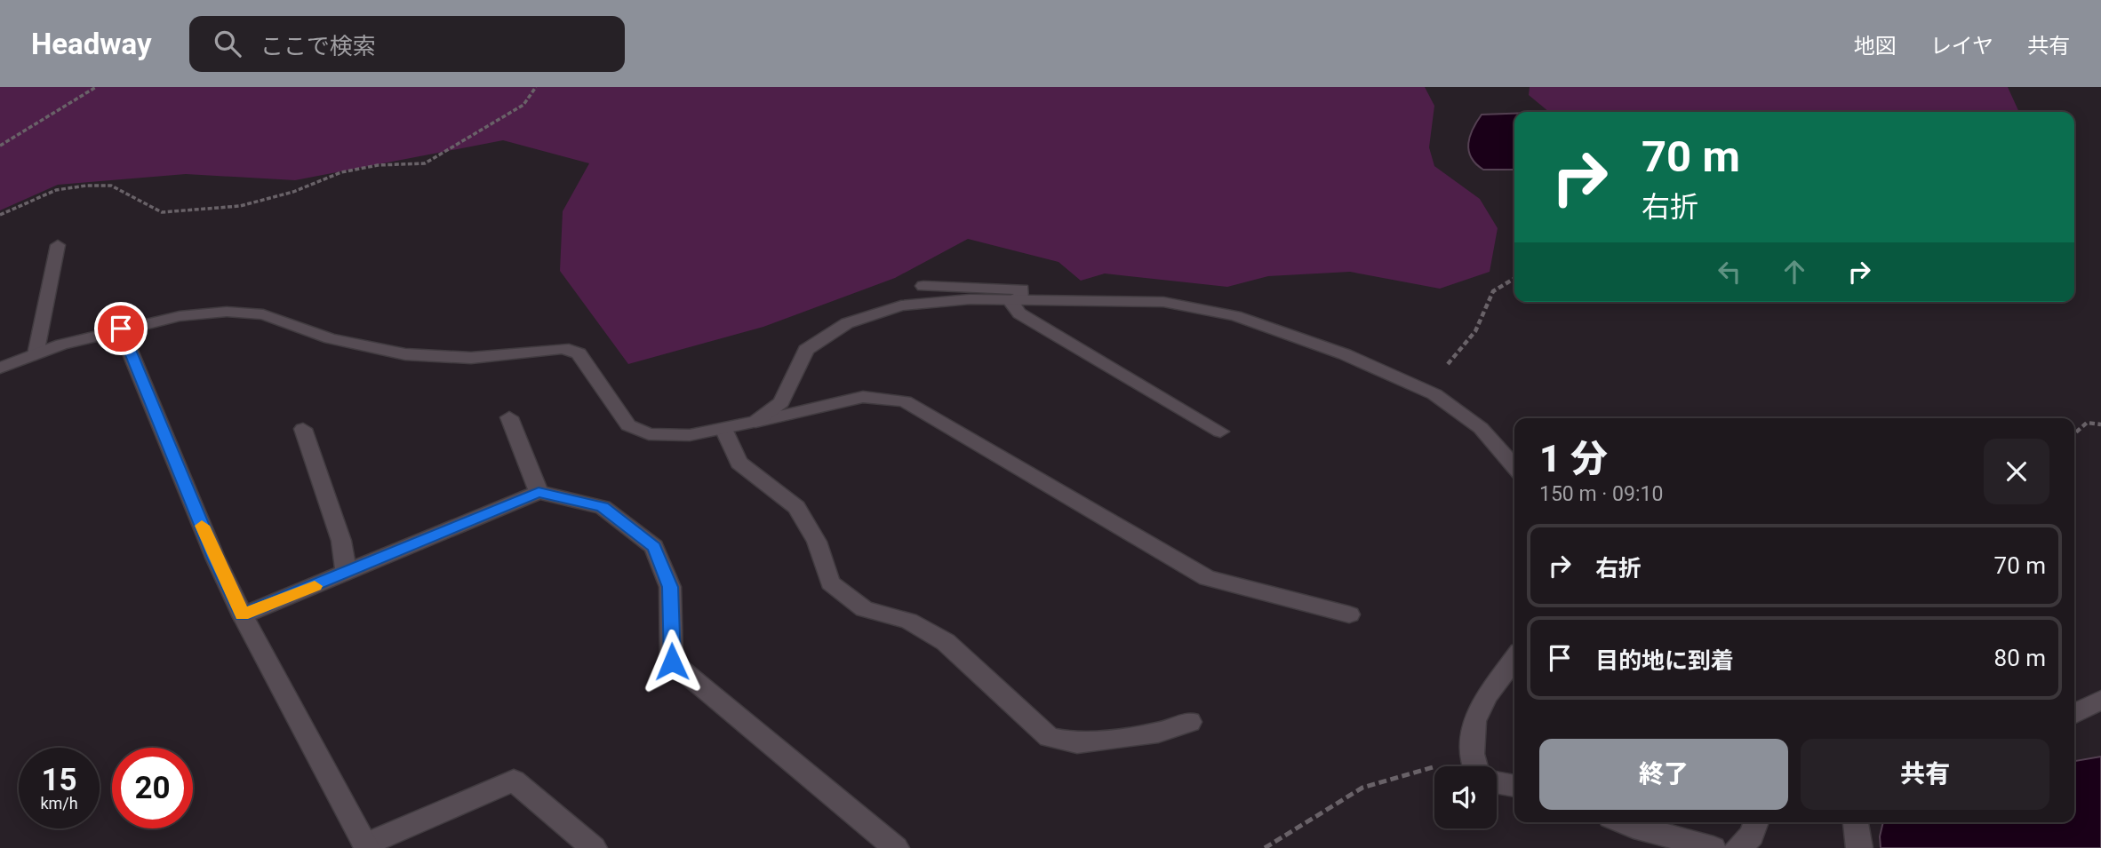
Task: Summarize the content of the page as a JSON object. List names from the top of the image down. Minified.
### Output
{"page":{"header":"Headway","search":"ここで検索","nav":["地図","レイヤ","共有"],"turn":["70 m","右折"],"heading":["1 分","150 m · 09:10"],"list":[{"name":"右折","value":"70 m"},{"name":"目的地に到着","value":"80 m"}],"buttons":["終了","共有"],"speed":"15 km/h","limit":"20"}}
